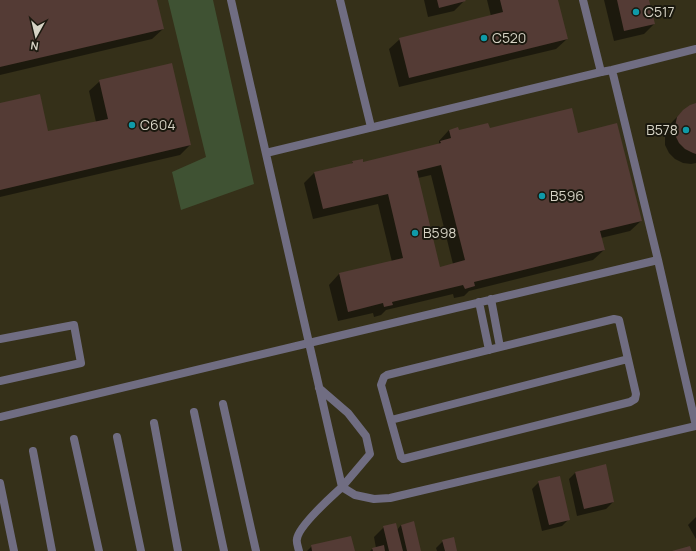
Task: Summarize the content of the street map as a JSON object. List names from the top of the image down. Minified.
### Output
{"places":["C517","C520","C604","B578","B596","B598"],"north":"bottom"}
